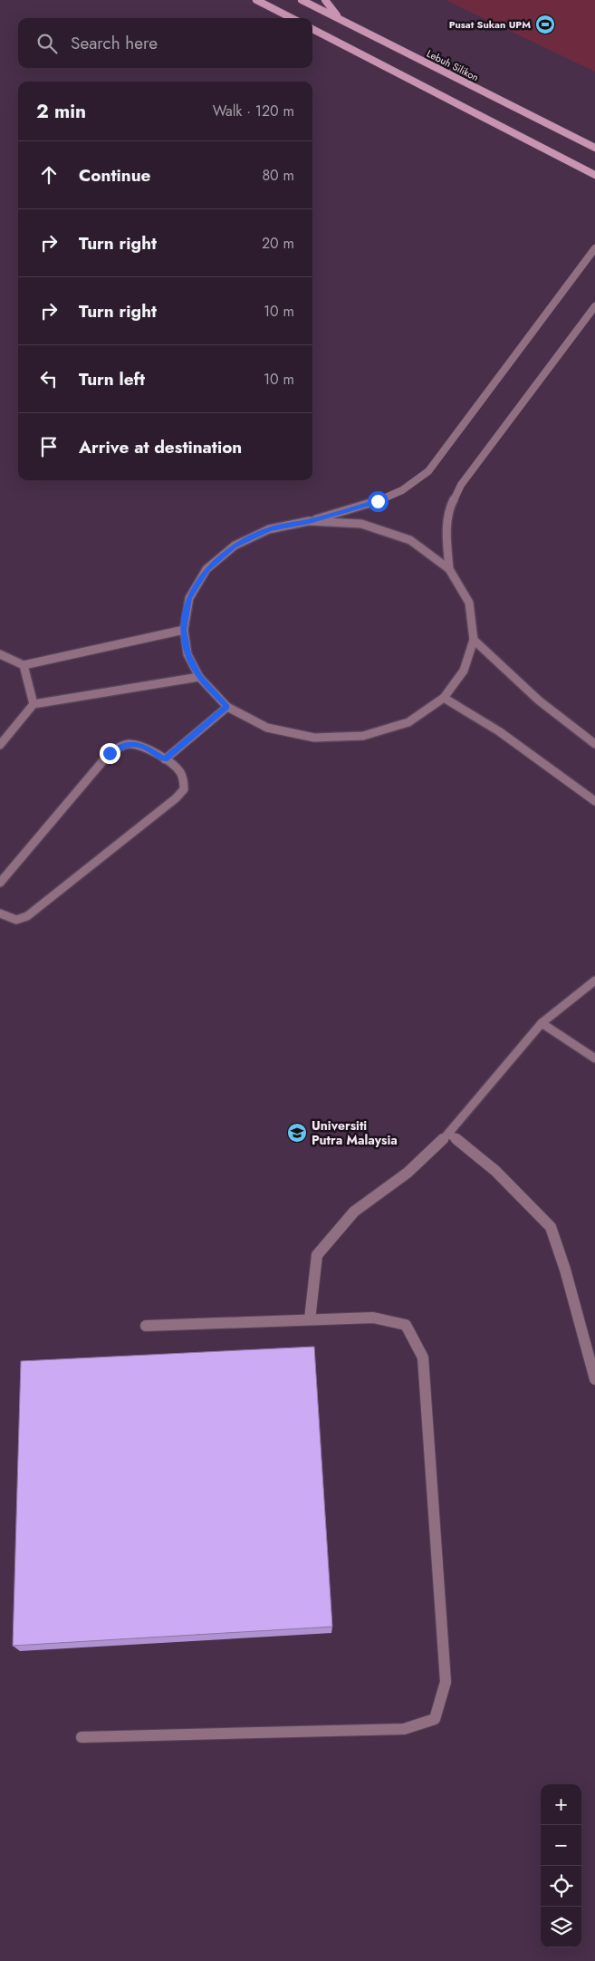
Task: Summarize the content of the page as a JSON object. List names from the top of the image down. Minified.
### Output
{"streets":{"street":["Lebuh Silikon"]},"places":{"sports":["Pusat Sukan UPM"],"school or university":["Universiti Putra Malaysia"]},"page":{"search":"Search here","heading":["2 min","Walk · 120 m"],"list":[["Continue","80 m"],["Turn right","20 m"],["Turn right","10 m"],["Turn left","10 m"],"Arrive at destination"],"map_buttons":["+","−"]}}
